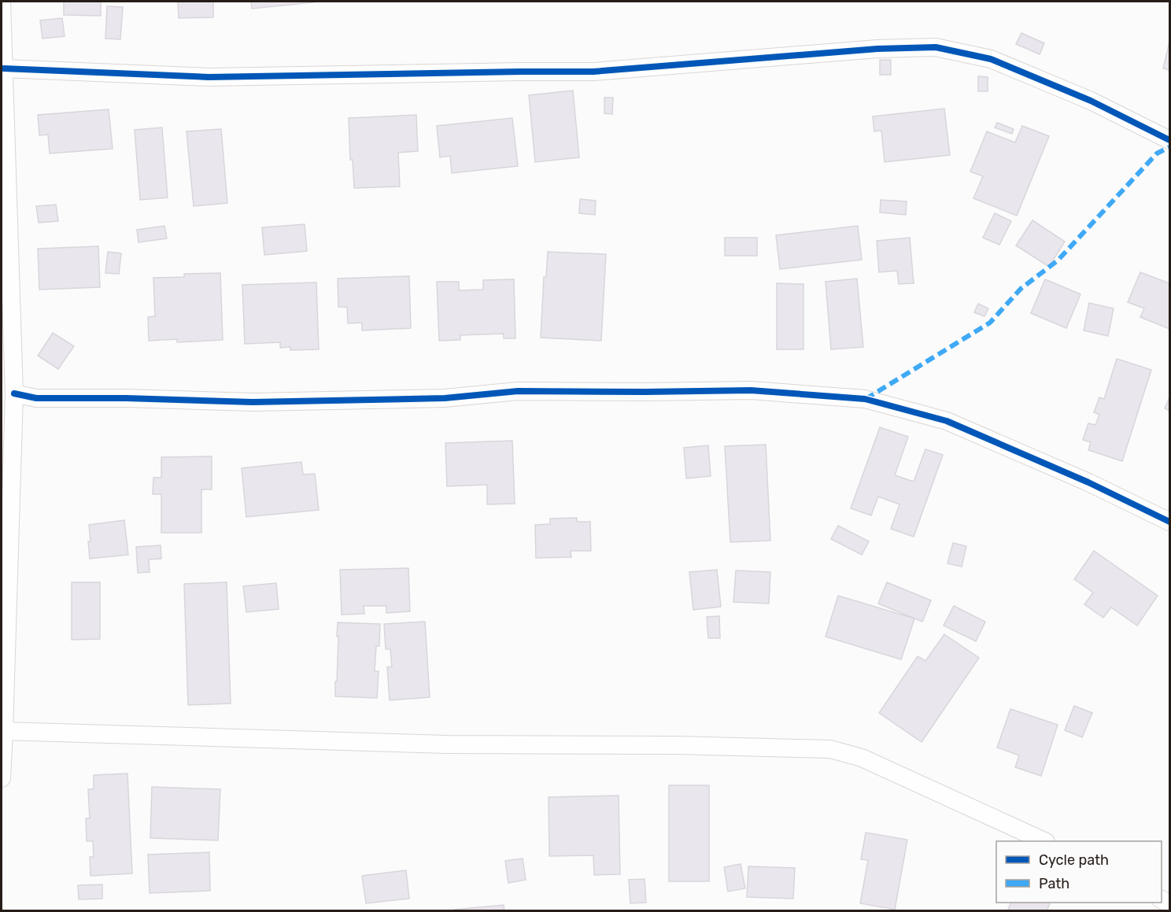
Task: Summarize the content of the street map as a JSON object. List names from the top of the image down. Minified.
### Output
{"legend":["Cycle path","Path"]}
